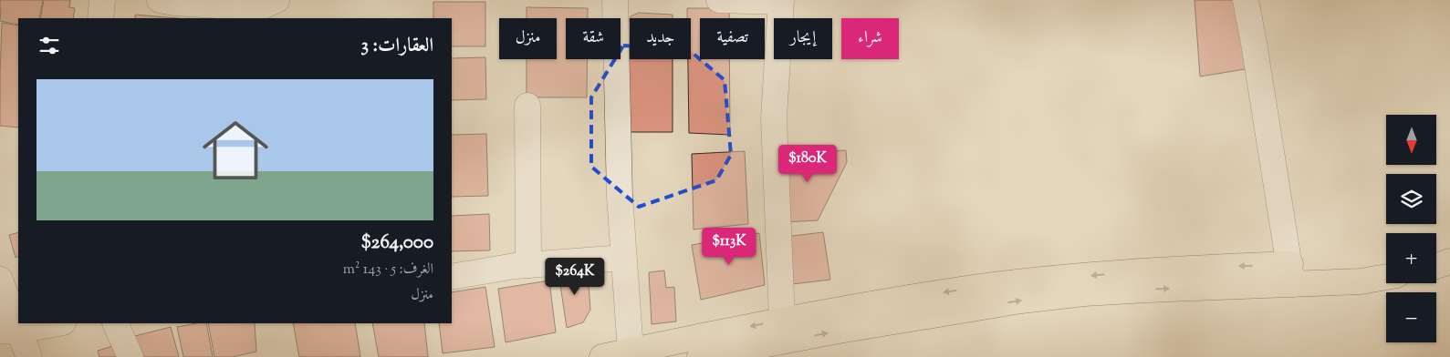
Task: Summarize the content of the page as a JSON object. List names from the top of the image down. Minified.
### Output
{"north":"bottom","page":{"chip":["شراء","إيجار","تصفية","جديد","شقة","منزل"],"heading":"العقارات: 3","list":[{"name":"$264,000","note":"الغرف: 5 · 143 m² · منزل"}],"map_buttons":["+","−"],"price":["$180K","$113K","$264K"]}}
